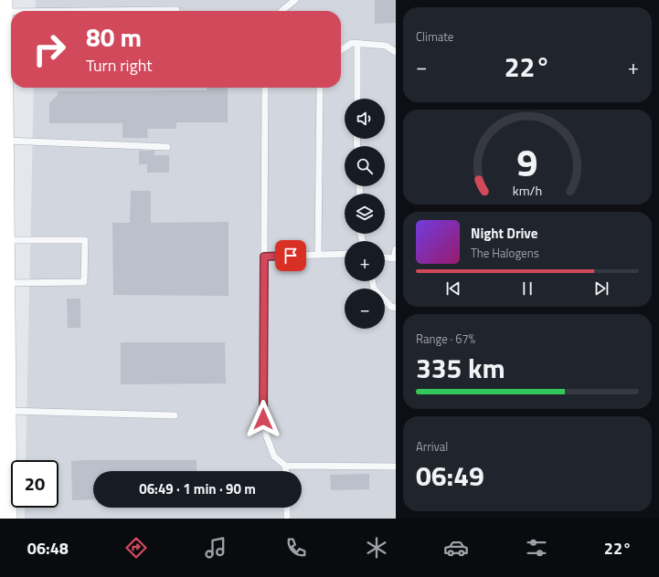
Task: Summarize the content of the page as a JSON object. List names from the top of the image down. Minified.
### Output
{"page":{"tile":["Climate",["Range · 67%","335 km"],["Arrival","06:49"]],"turn":["80 m","Turn right"],"heat":["−","22°","+"],"map_buttons":["+","−"],"song":["Night Drive","The Halogens"],"limit":"20","trip":"06:49 · 1 min · 90 m","tabs":["06:48","22°"],"gauge":["9","km/h"]}}
